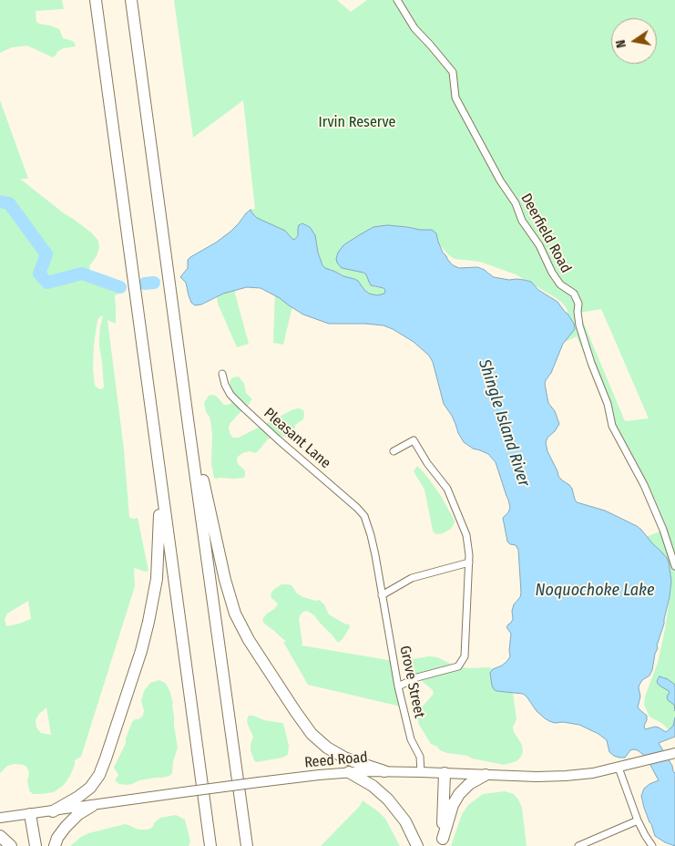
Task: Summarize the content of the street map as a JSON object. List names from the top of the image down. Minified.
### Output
{"streets":{"street":["Deerfield Road","Pleasant Lane","Grove Street","Reed Road"]},"crossings":[["Pleasant Lane","Grove Street"],["Grove Street","Reed Road"]],"water":["Shingle Island River","Noquochoke Lake"],"parks":["Irvin Reserve"],"north":"left"}
